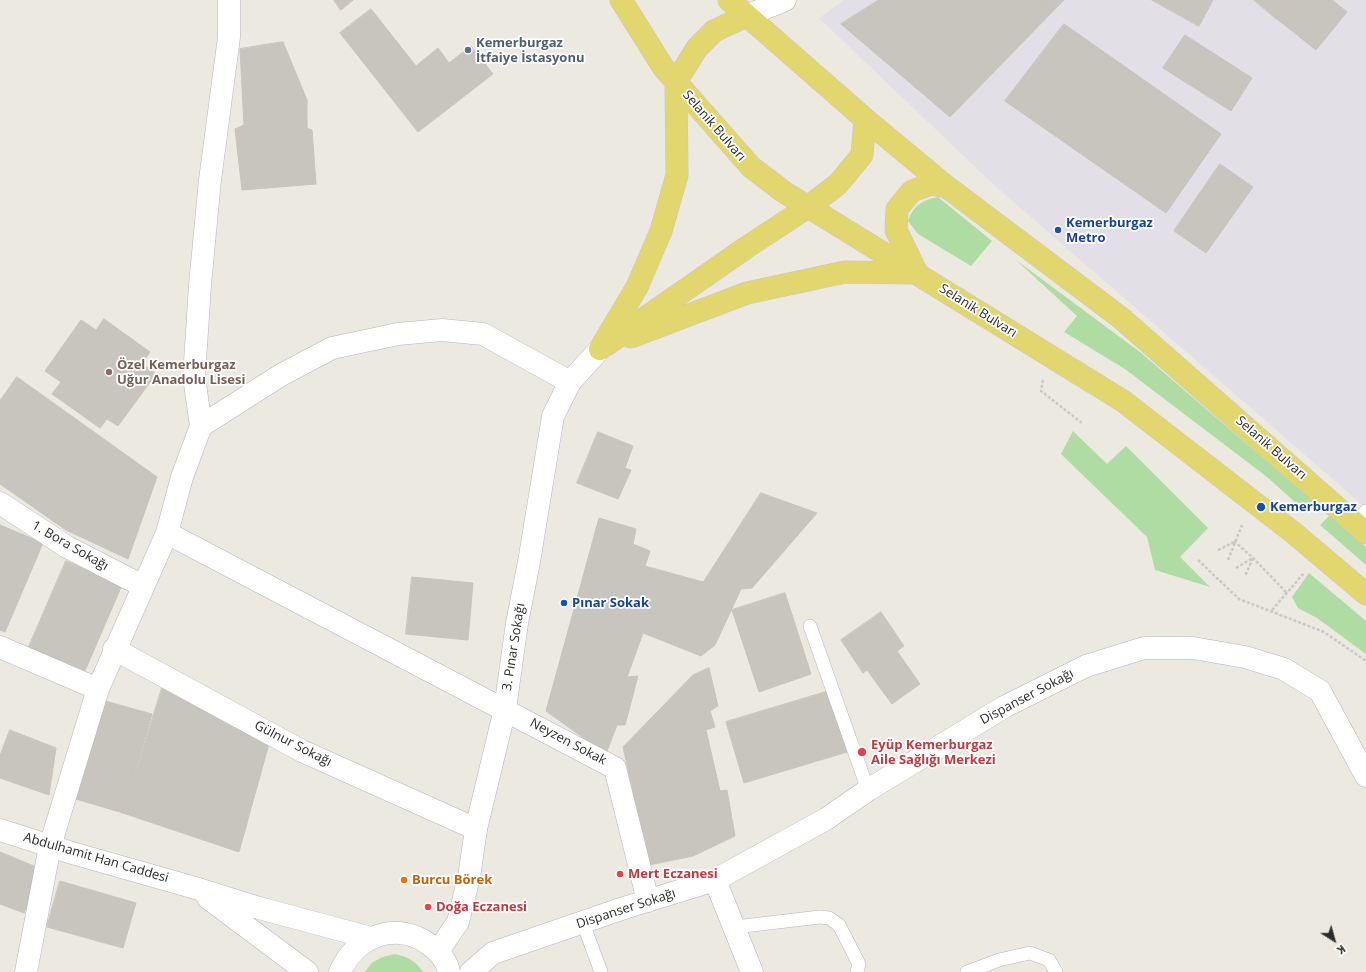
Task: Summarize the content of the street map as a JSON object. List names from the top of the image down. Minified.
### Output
{"streets":{"main road":["Selanik Bulvarı"],"street":["1. Bora Sokağı","3. Pınar Sokağı","Dispanser Sokağı","Neyzen Sokak","Gülnur Sokağı","Abdulhamit Han Caddesi"]},"crossings":[["3. Pınar Sokağı","Neyzen Sokak"],["3. Pınar Sokağı","Gülnur Sokağı"],["Dispanser Sokağı","Neyzen Sokak"]],"places":["Kemerburgaz İtfaiye İstasyonu","Kemerburgaz Metro","Özel Kemerburgaz Uğur Anadolu Lisesi","Kemerburgaz","Pınar Sokak","Eyüp Kemerburgaz Aile Sağlığı Merkezi","Mert Eczanesi","Burcu Börek","Doğa Eczanesi"],"north":"bottom right"}
